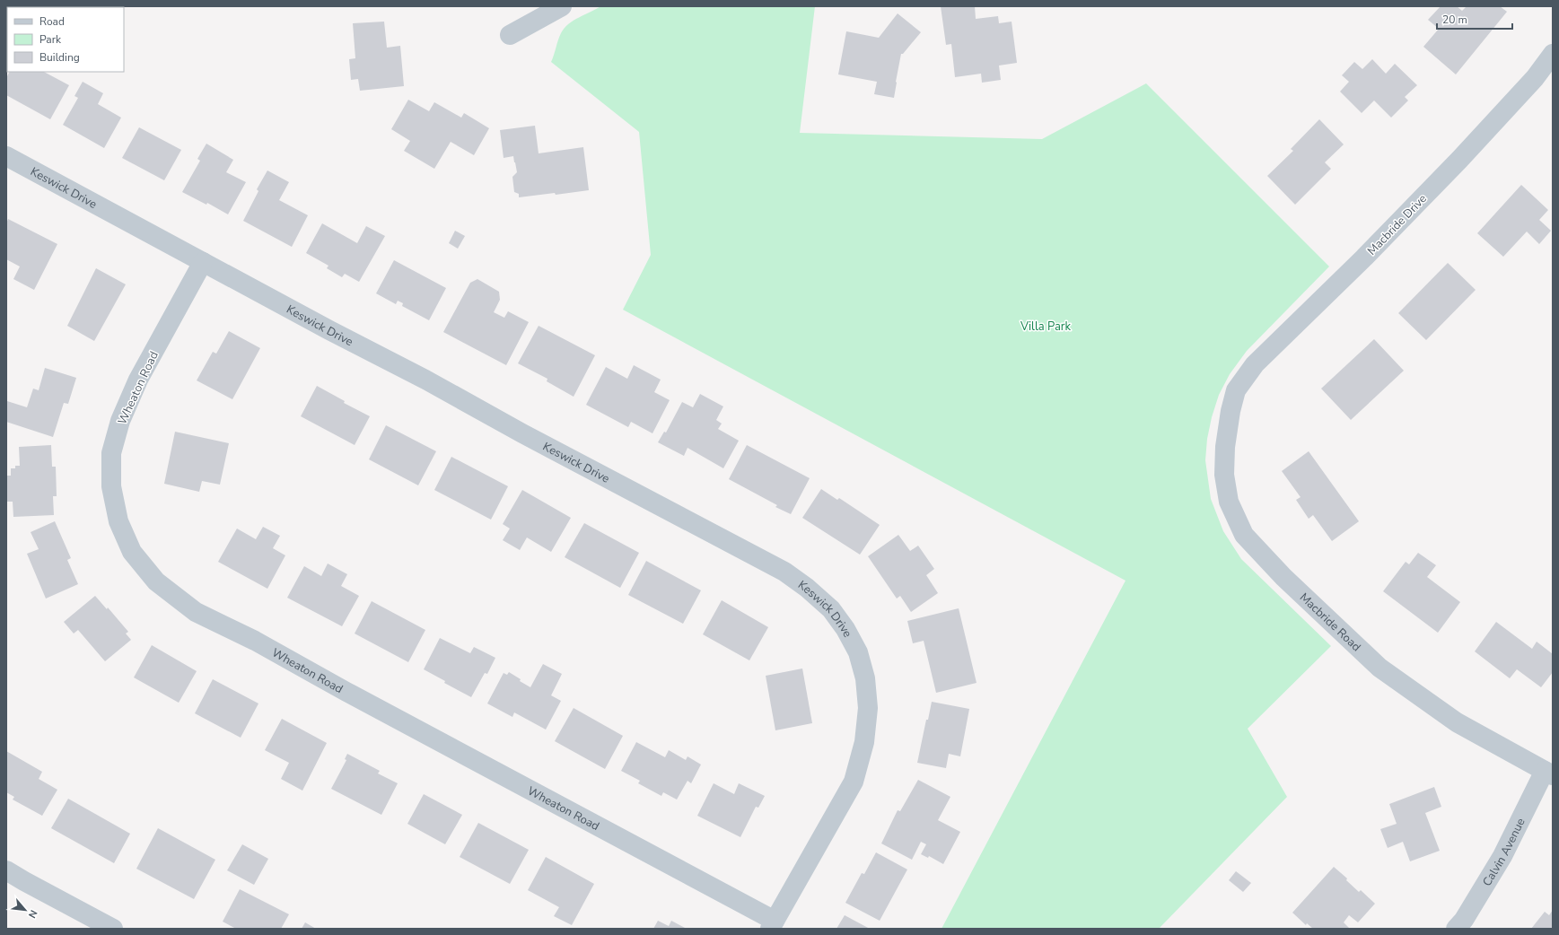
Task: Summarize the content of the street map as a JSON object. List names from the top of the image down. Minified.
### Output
{"streets":{"street":["Keswick Drive","Macbride Drive","Wheaton Road","Macbride Road","Calvin Avenue"]},"crossings":[["Keswick Drive","Wheaton Road"],["Macbride Drive","Macbride Road"],["Macbride Road","Calvin Avenue"]],"parks":["Villa Park"],"legend":["Road","Park","Building"],"scale_bar":"20 m","north":"bottom right"}
